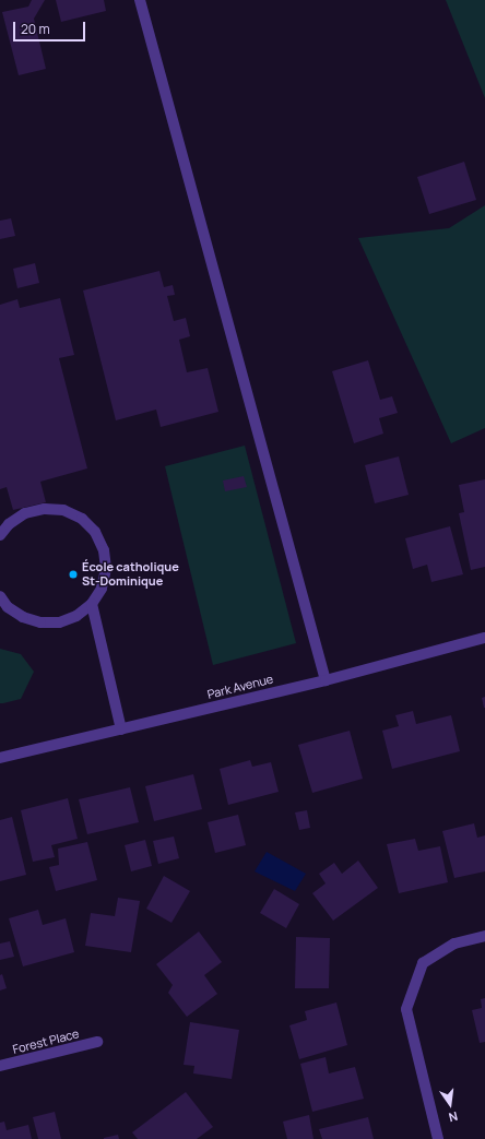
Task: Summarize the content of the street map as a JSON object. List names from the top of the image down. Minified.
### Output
{"streets":{"street":["Park Avenue","Forest Place"]},"places":["École catholique St-Dominique"],"scale_bar":"20 m","north":"bottom"}
